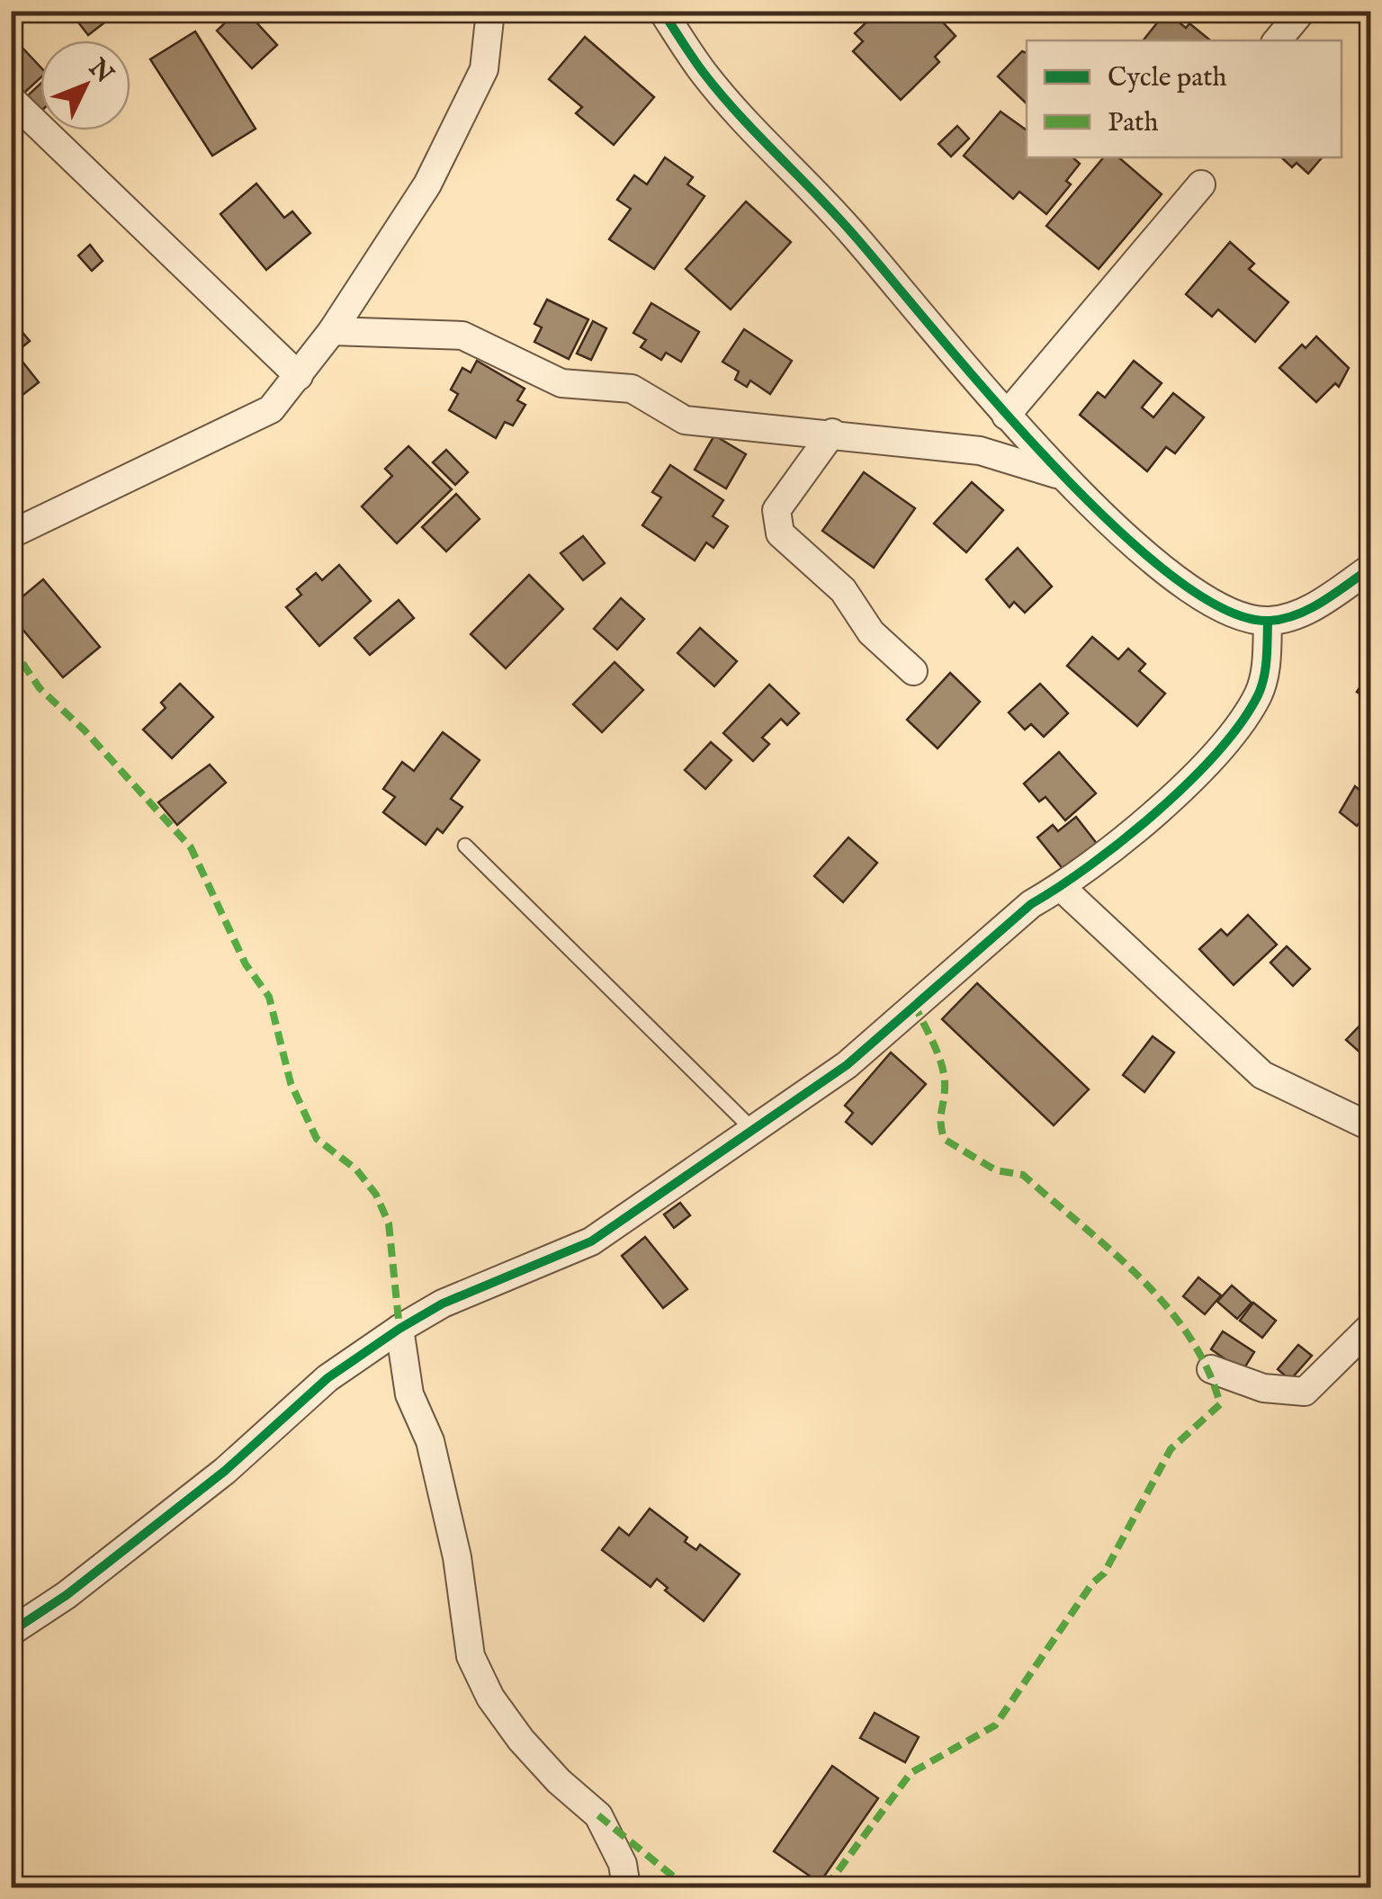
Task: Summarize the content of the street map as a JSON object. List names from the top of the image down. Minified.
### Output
{"legend":["Cycle path","Path"],"north":"top right"}
